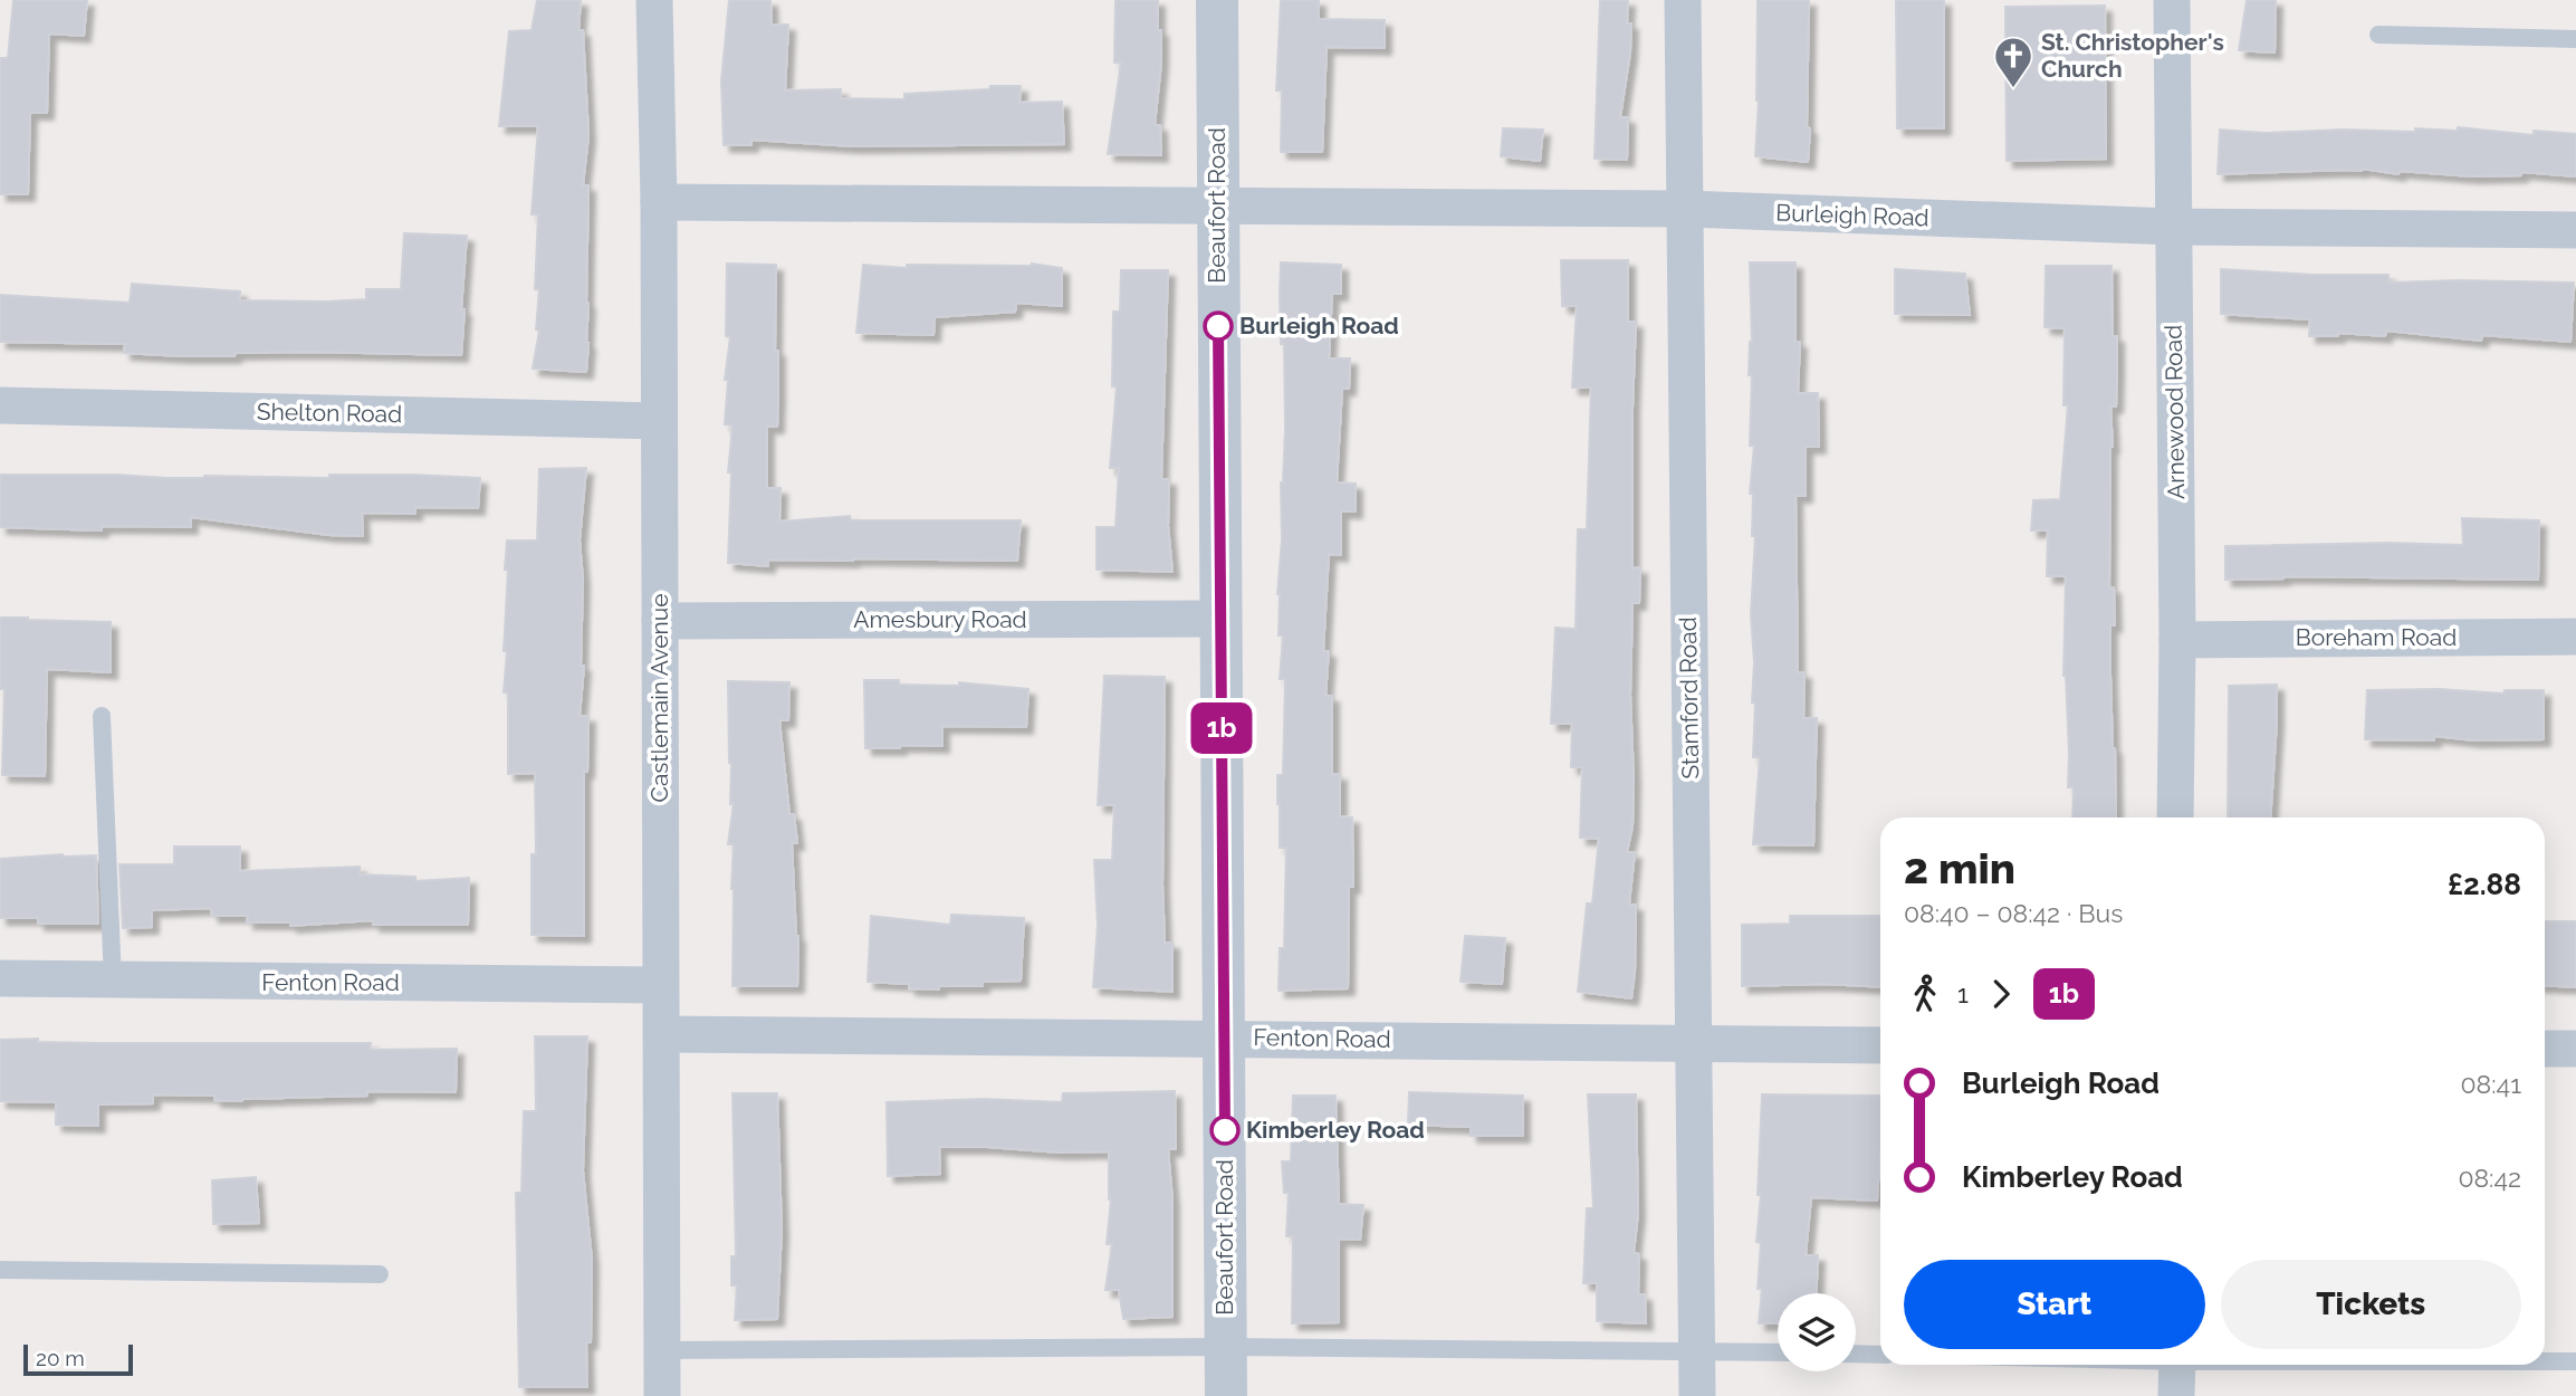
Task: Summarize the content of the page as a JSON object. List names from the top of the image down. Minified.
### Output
{"streets":{"street":["Beaufort Road","Burleigh Road","Arnewood Road","Shelton Road","Amesbury Road","Boreham Road","Castlemain Avenue","Stamford Road","Fenton Road"]},"crossings":[["Beaufort Road","Burleigh Road"],["Beaufort Road","Amesbury Road"],["Beaufort Road","Fenton Road"],["Burleigh Road","Arnewood Road"],["Burleigh Road","Castlemain Avenue"],["Burleigh Road","Stamford Road"],["Arnewood Road","Boreham Road"],["Shelton Road","Castlemain Avenue"],["Amesbury Road","Castlemain Avenue"],["Castlemain Avenue","Fenton Road"],["Stamford Road","Fenton Road"]],"places":{"church":["St. Christopher's Church"],"other":["Burleigh Road","Kimberley Road"]},"lines":["bus line 1b"],"scale_bar":"20 m","page":{"on_map":"1b","heading":["2 min","08:40 – 08:42 · Bus","£2.88"],"legs":["1","1b"],"list":[{"name":"Burleigh Road","value":"08:41"},{"name":"Kimberley Road","value":"08:42"}],"buttons":["Start","Tickets"],"scale":"20 m"}}
